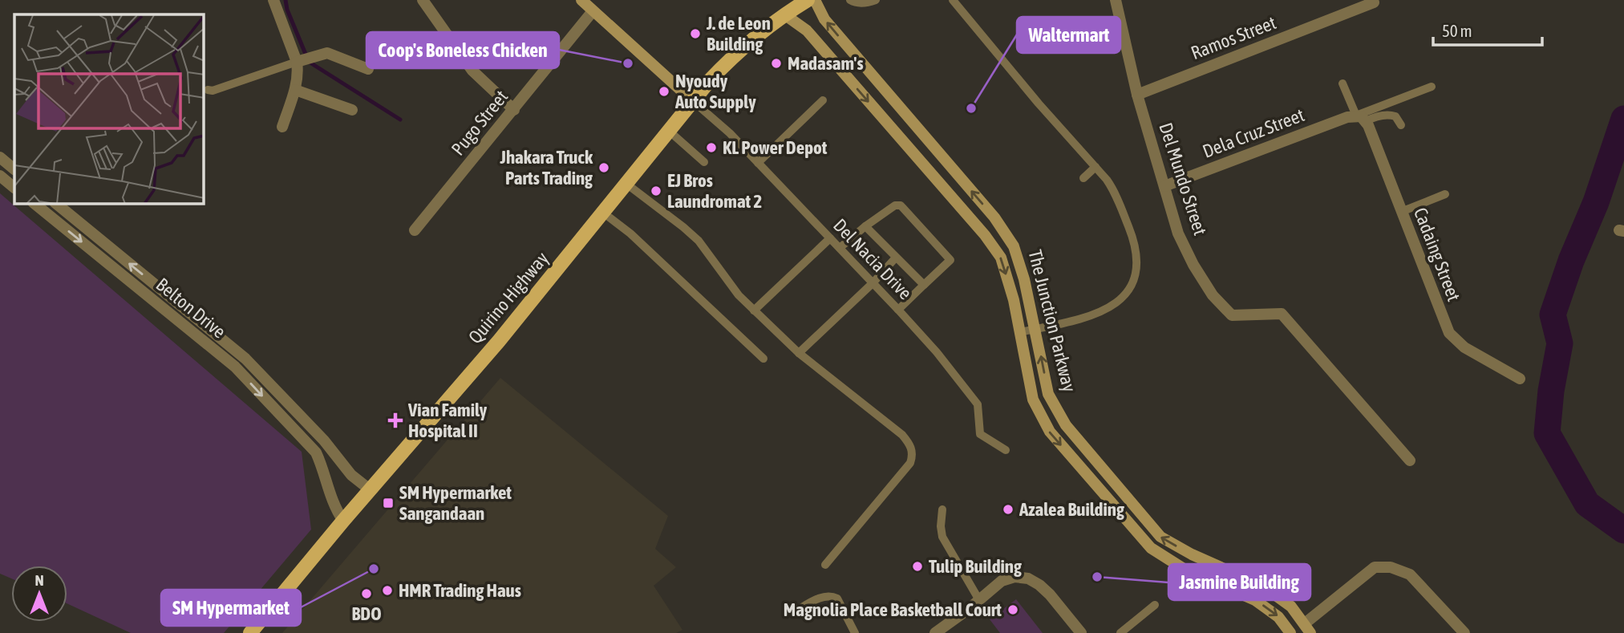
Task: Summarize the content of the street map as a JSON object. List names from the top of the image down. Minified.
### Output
{"streets":{"main road":["Quirino Highway"],"street":["Ramos Street","Pugo Street","Dela Cruz Street","Del Mundo Street","Cadaing Street","Belton Drive","The Junction Parkway"],"lane":["Del Nacia Drive"]},"crossings":[["Ramos Street","Del Mundo Street"],["Dela Cruz Street","Del Mundo Street"],["Dela Cruz Street","Cadaing Street"],["Del Nacia Drive","Quirino Highway"],["Quirino Highway","Belton Drive"],["Quirino Highway","The Junction Parkway"]],"places":{"other":["J. de Leon Building","Coop's Boneless Chicken","Madasam's","Nyoudy Auto Supply","Waltermart","KL Power Depot","Jhakara Truck Parts Trading","EJ Bros Laundromat 2","Azalea Building","Tulip Building","SM Hypermarket","Jasmine Building","HMR Trading Haus","BDO","Magnolia Place Basketball Court"],"health":["Vian Family Hospital II"],"transit":["SM Hypermarket Sangandaan"]},"scale_bar":"50 m","north":"top"}
